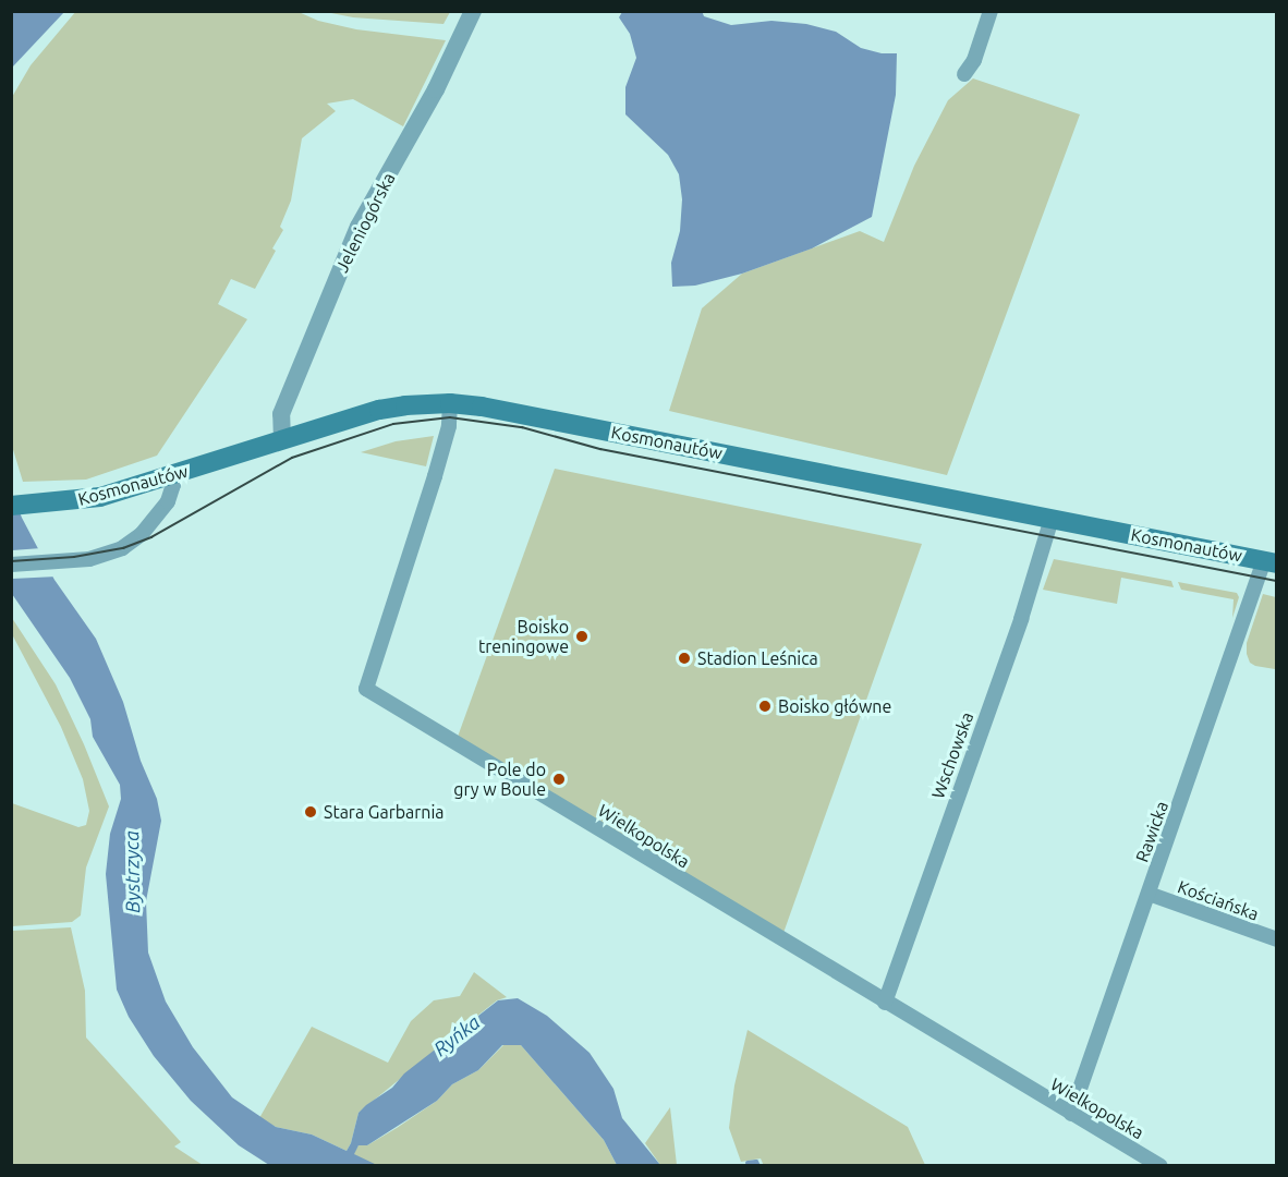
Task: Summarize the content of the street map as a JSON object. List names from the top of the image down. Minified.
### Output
{"streets":{"main road":["Kosmonautów"],"street":["Jeleniogórska","Wschowska","Rawicka","Wielkopolska","Kościańska"]},"crossings":[["Jeleniogórska","Kosmonautów"],["Kosmonautów","Wschowska"],["Kosmonautów","Rawicka"],["Kosmonautów","Wielkopolska"],["Wschowska","Wielkopolska"],["Rawicka","Wielkopolska"],["Rawicka","Kościańska"]],"water":["Bystrzyca","Ryńka"],"places":["Boisko treningowe","Stadion Leśnica","Boisko główne","Pole do gry w Boule","Stara Garbarnia"]}
